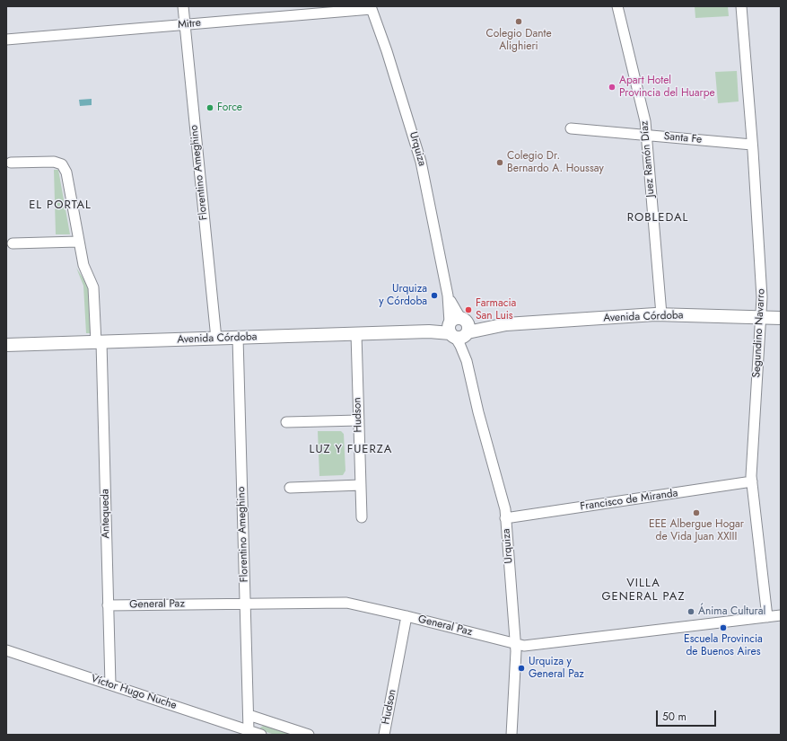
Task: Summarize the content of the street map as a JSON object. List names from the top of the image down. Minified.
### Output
{"streets":{"main road":["Avenida Córdoba"],"street":["Mitre","Santa Fe","Urquiza","Juez Ramón Díaz","Florentino Ameghino","Segundino Navarro","Hudson","Francisco de Miranda","Antequeda","General Paz","Víctor Hugo Nuche"]},"crossings":[["Mitre","Urquiza"],["Mitre","Florentino Ameghino"],["Santa Fe","Juez Ramón Díaz"],["Santa Fe","Segundino Navarro"],["Urquiza","Avenida Córdoba"],["Urquiza","Francisco de Miranda"],["Urquiza","General Paz"],["Juez Ramón Díaz","Avenida Córdoba"],["Florentino Ameghino","Avenida Córdoba"],["Florentino Ameghino","General Paz"],["Florentino Ameghino","Víctor Hugo Nuche"],["Avenida Córdoba","Segundino Navarro"],["Avenida Córdoba","Hudson"],["Avenida Córdoba","Antequeda"],["Segundino Navarro","Francisco de Miranda"],["Segundino Navarro","General Paz"],["Hudson","General Paz"],["Antequeda","General Paz"],["Antequeda","Víctor Hugo Nuche"]],"districts":["EL PORTAL","ROBLEDAL","LUZ Y FUERZA","VILLA GENERAL PAZ"],"places":["Colegio Dante Alighieri","Apart Hotel Provincia del Huarpe","Force","Colegio Dr. Bernardo A. Houssay","Urquiza y Córdoba","Farmacia San Luis","EEE Albergue Hogar de Vida Juan XXIII","Ánima Cultural","Escuela Provincia de Buenos Aires","Urquiza y General Paz"],"scale_bar":"50 m"}
